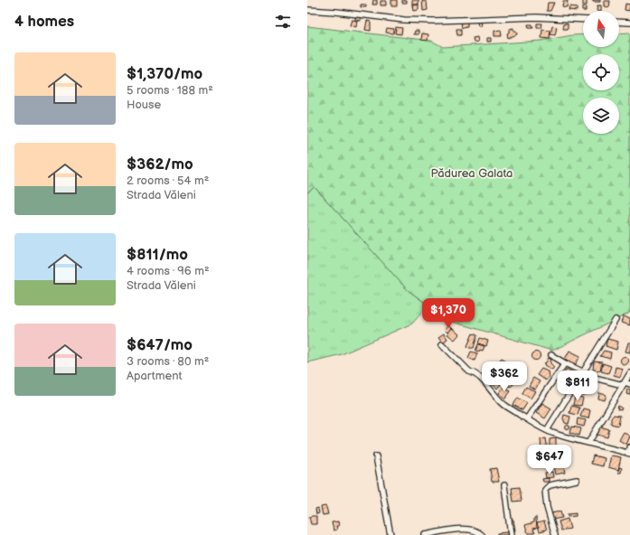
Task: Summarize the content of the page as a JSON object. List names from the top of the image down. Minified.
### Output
{"parks":["Pădurea Galata"],"north":"top","page":{"heading":"4 homes","list":[{"name":"$1,370/mo","note":"5 rooms · 188 m² · House"},{"name":"$362/mo","note":"2 rooms · 54 m² · Strada Văleni"},{"name":"$811/mo","note":"4 rooms · 96 m² · Strada Văleni"},{"name":"$647/mo","note":"3 rooms · 80 m² · Apartment"}],"price":["$1,370","$362","$811","$647"]}}
